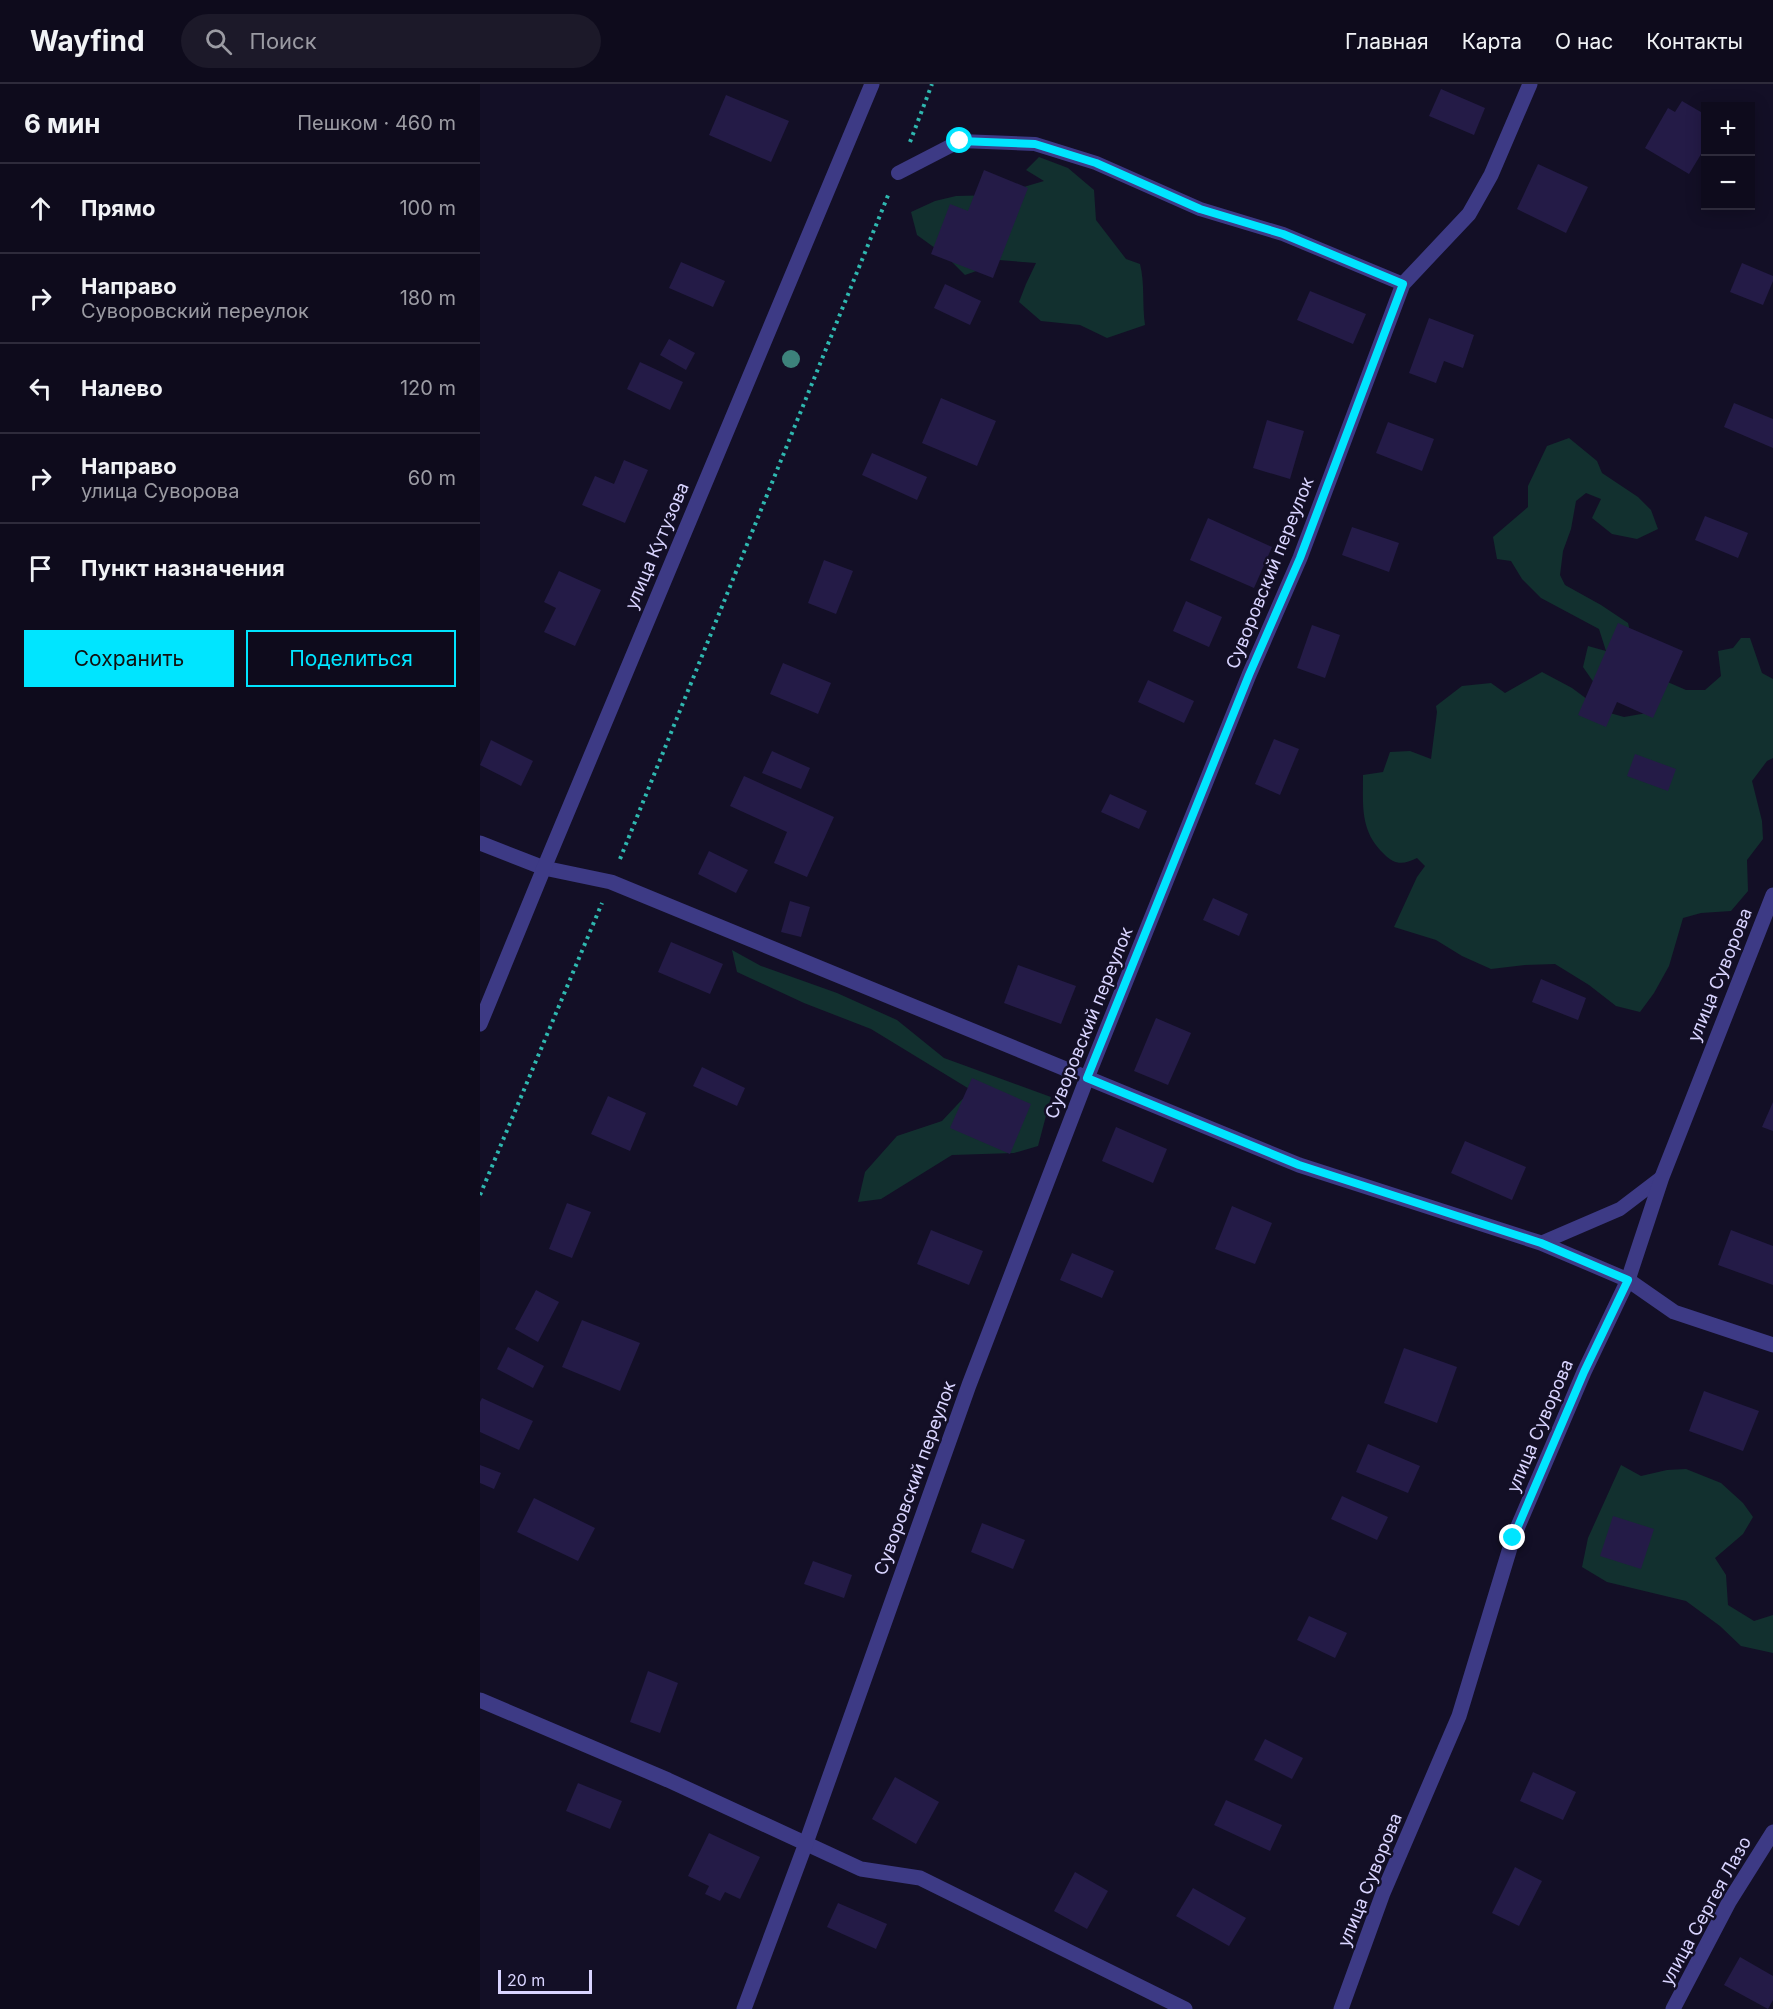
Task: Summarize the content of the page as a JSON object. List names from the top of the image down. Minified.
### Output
{"streets":{"street":["улица Кутузова","Суворовский переулок","улица Суворова","улица Сергея Лазо"]},"scale_bar":"20 m","page":{"header":"Wayfind","search":"Поиск","nav":["Главная","Карта","О нас","Контакты"],"heading":["6 мин","Пешком · 460 m"],"map_buttons":["+","−"],"list":[["Прямо","100 m"],["Направо","Суворовский переулок","180 m"],["Налево","120 m"],["Направо","улица Суворова","60 m"],"Пункт назначения"],"buttons":["Сохранить","Поделиться"],"scale":"20 m"}}
